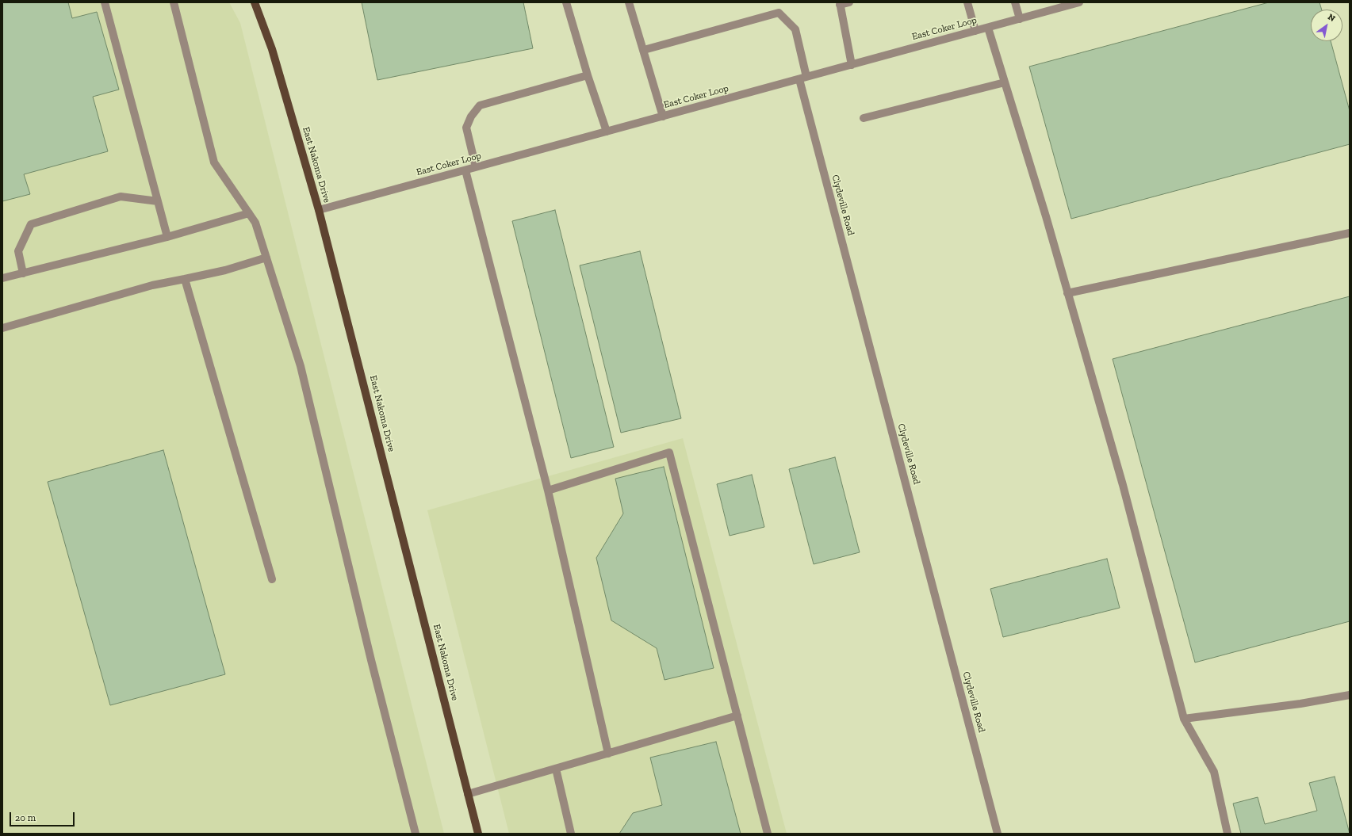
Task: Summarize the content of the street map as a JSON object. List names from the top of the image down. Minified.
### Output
{"streets":{"main road":["East Nakoma Drive"],"street":["East Coker Loop","Clydeville Road"]},"crossings":[["East Coker Loop","East Nakoma Drive"],["East Coker Loop","Clydeville Road"]],"scale_bar":"20 m","north":"top right"}
